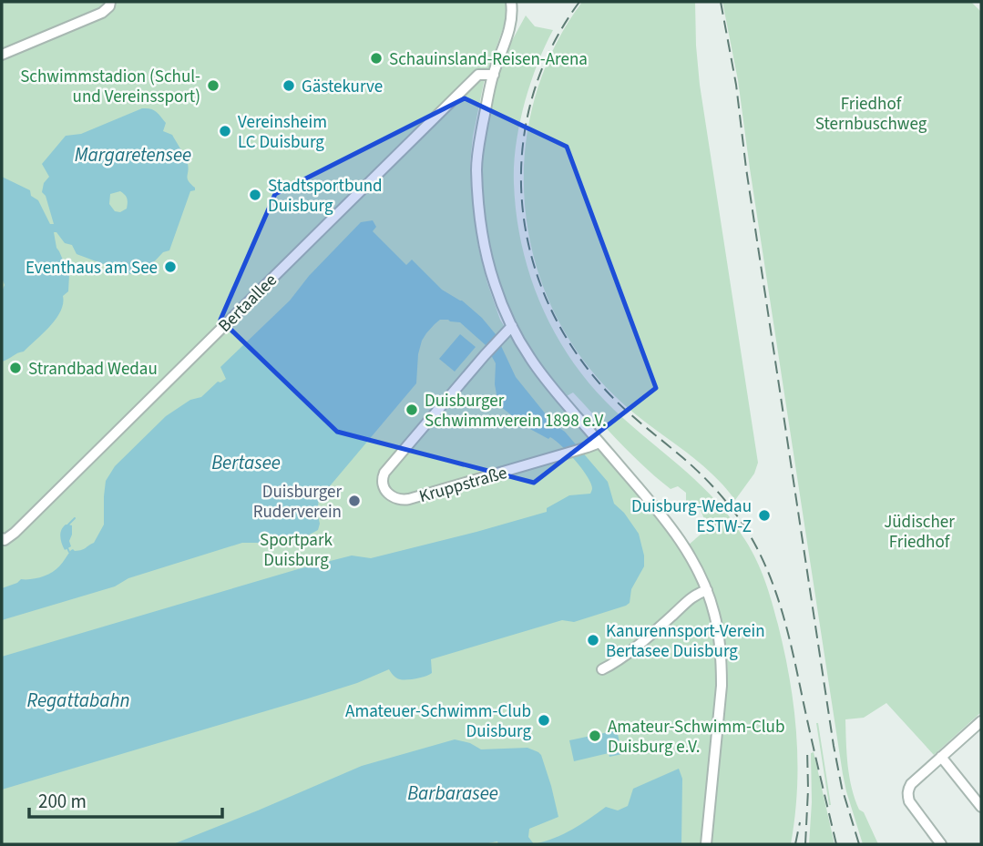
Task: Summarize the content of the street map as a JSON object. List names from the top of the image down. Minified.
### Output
{"streets":{"street":["Bertaallee","Kruppstraße"]},"water":["Margaretensee","Bertasee","Regattabahn","Barbarasee"],"parks":["Friedhof Sternbuschweg","Jüdischer Friedhof","Sportpark Duisburg"],"places":["Schauinsland-Reisen-Arena","Schwimmstadion (Schul- und Vereinssport)","Gästekurve","Vereinsheim LC Duisburg","Stadtsportbund Duisburg","Eventhaus am See","Strandbad Wedau","Duisburger Schwimmverein 1898 e.V.","Duisburger Ruderverein","Duisburg-Wedau ESTW-Z","Kanurennsport-Verein Bertasee Duisburg","Amateuer-Schwimm-Club Duisburg","Amateur-Schwimm-Club Duisburg e.V."],"scale_bar":"200 m"}
